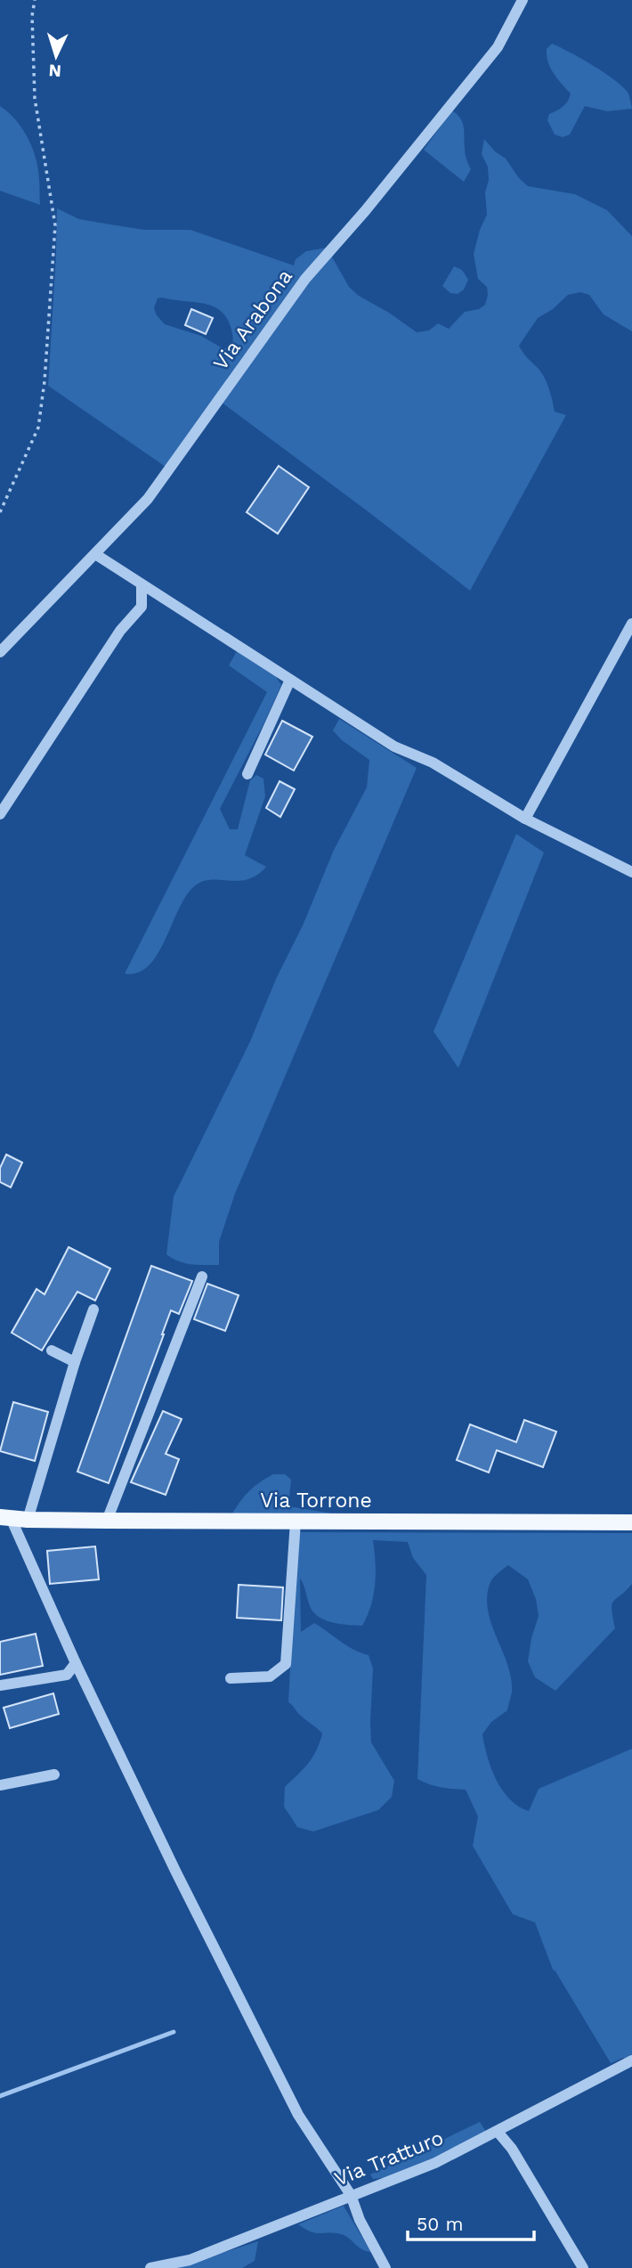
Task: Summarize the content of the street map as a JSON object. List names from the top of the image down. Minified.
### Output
{"streets":{"main road":["Via Torrone"],"street":["Via Arabona","Via Tratturo"]},"scale_bar":"50 m","north":"bottom"}
